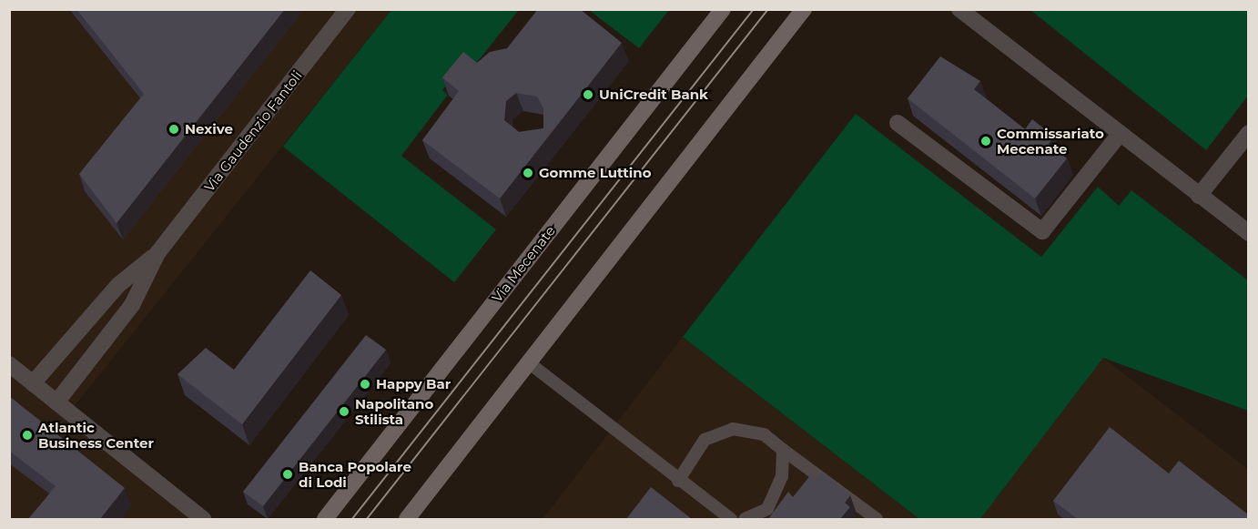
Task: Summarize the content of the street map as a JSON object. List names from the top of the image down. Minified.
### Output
{"streets":{"main road":["Via Mecenate"],"street":["Via Gaudenzio Fantoli"]},"places":["UniCredit Bank","Nexive","Commissariato Mecenate","Gomme Luttino","Happy Bar","Napolitano Stilista","Atlantic Business Center","Banca Popolare di Lodi"]}
